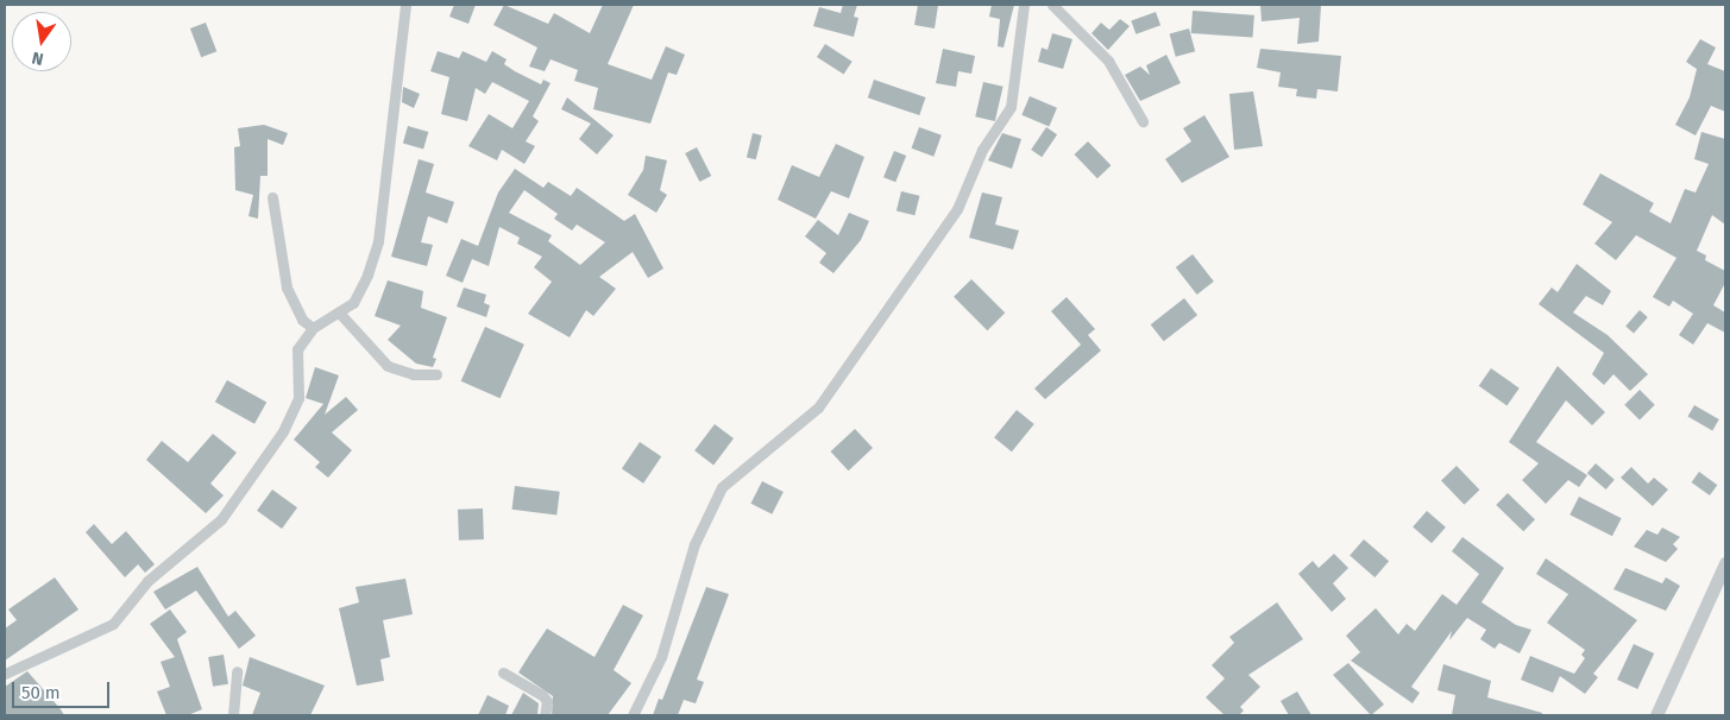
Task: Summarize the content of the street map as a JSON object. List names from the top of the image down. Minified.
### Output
{"scale_bar":"50 m","north":"bottom"}
